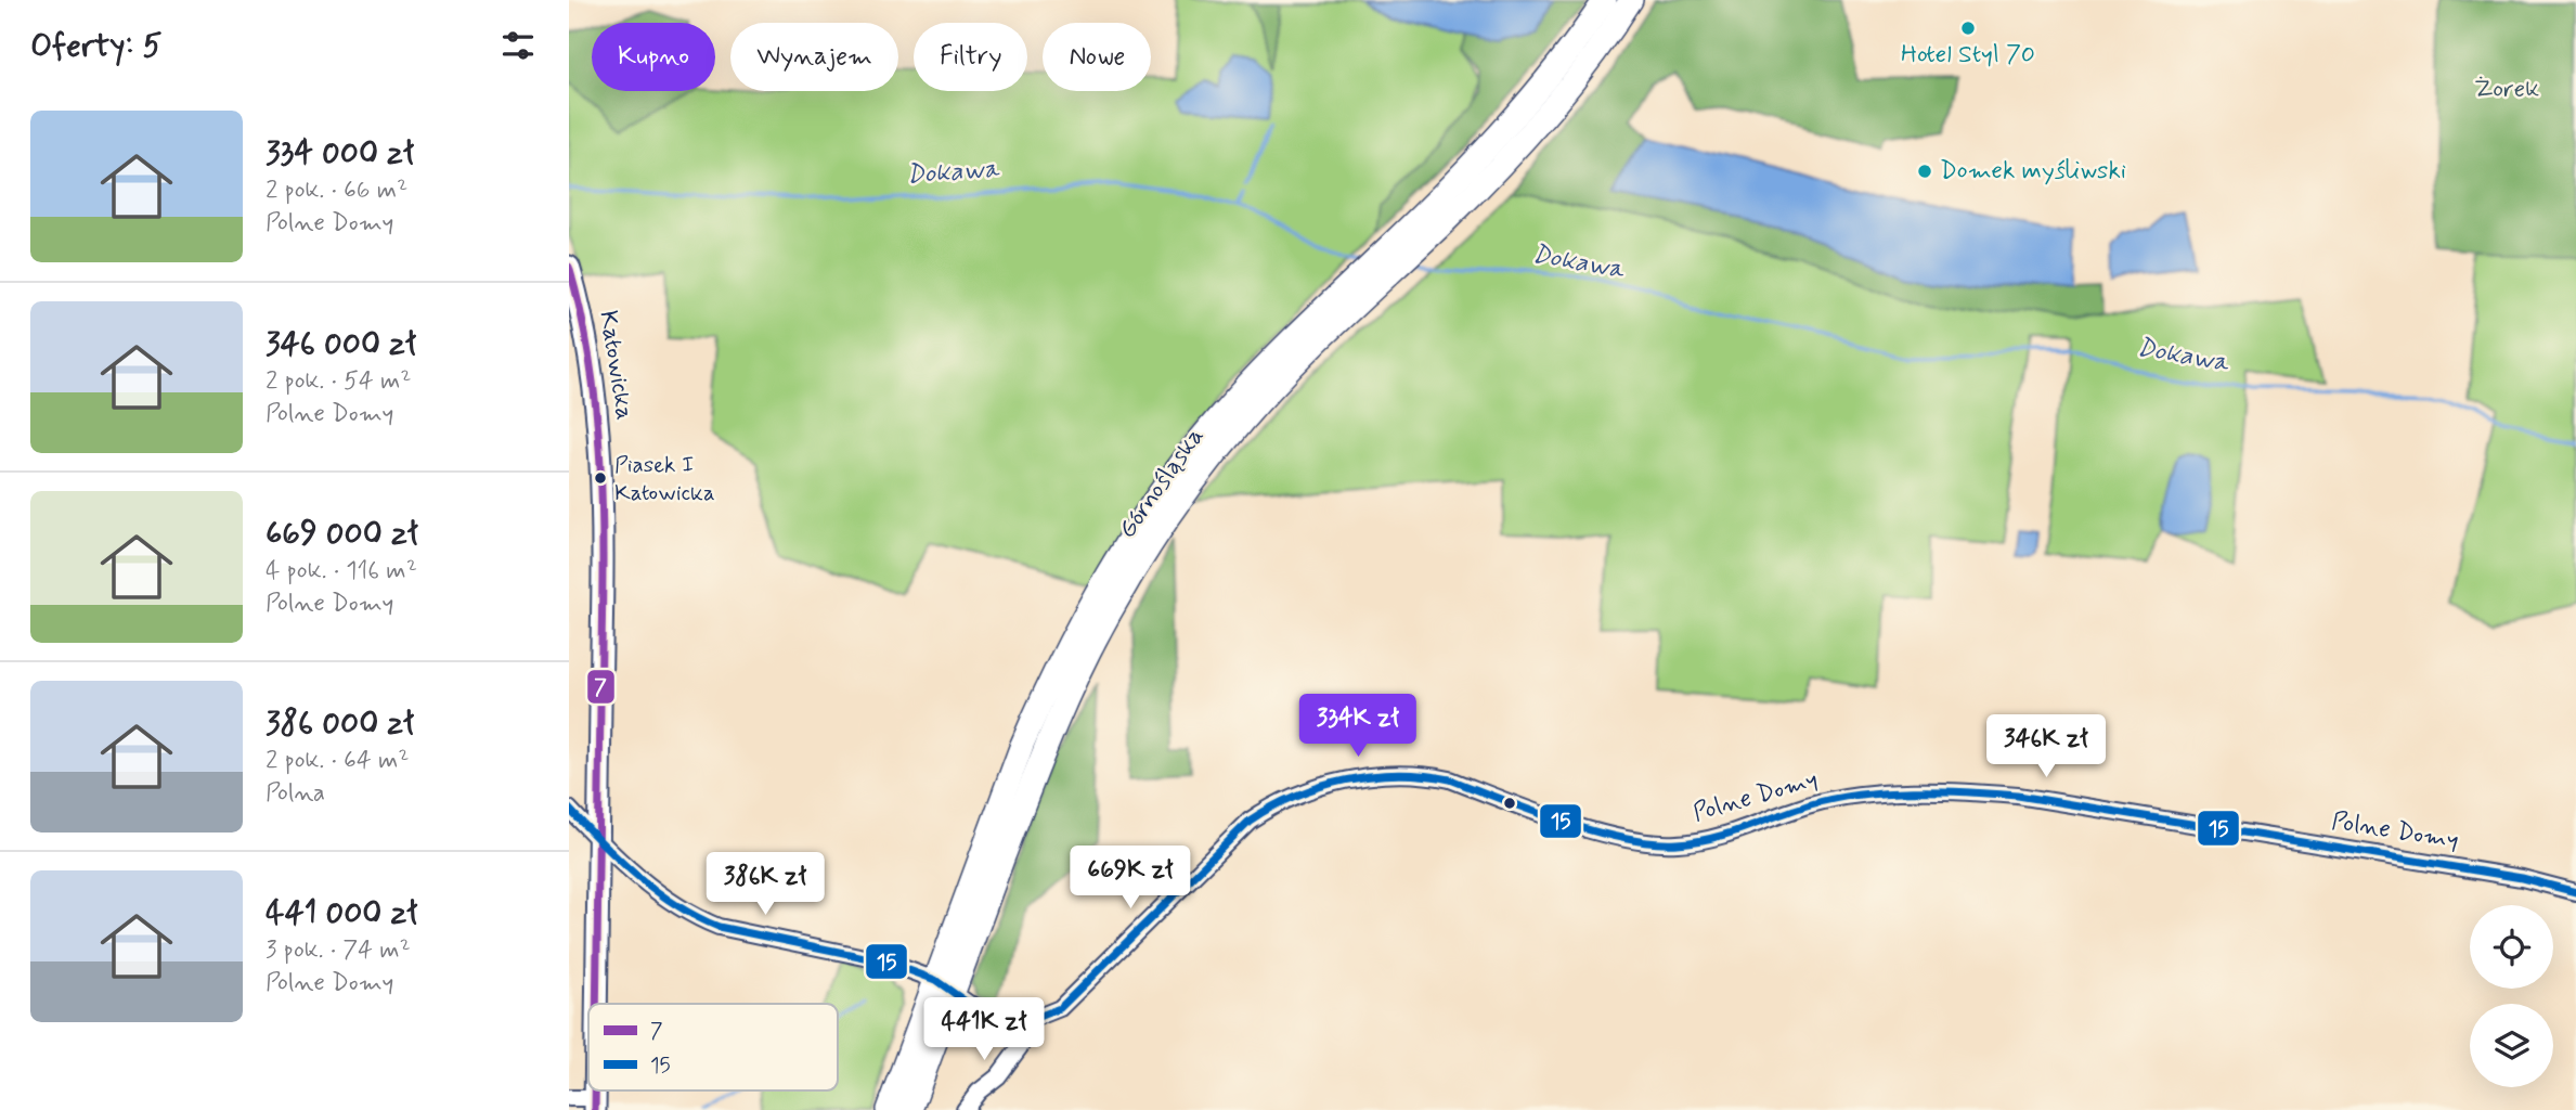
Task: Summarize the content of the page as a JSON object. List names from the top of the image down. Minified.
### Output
{"streets":{"main road":["Górnośląska"],"street":["Katowicka","Polne Domy"]},"water":["Dokawa"],"parks":["Żorek"],"places":["Hotel Styl 70","Domek myśliwski","Piasek I Katowicka"],"lines":["transit line 7","transit line 15"],"legend":["7","15"],"page":{"heading":"Oferty: 5","chip":["Kupno","Wynajem","Filtry","Nowe"],"list":[{"name":"334 000 zł","note":"2 pok. · 66 m² · Polne Domy"},{"name":"346 000 zł","note":"2 pok. · 54 m² · Polne Domy"},{"name":"669 000 zł","note":"4 pok. · 116 m² · Polne Domy"},{"name":"386 000 zł","note":"2 pok. · 64 m² · Polna"},{"name":"441 000 zł","note":"3 pok. · 74 m² · Polne Domy"}],"price":["334K zł","346K zł","669K zł","386K zł","441K zł"]}}
